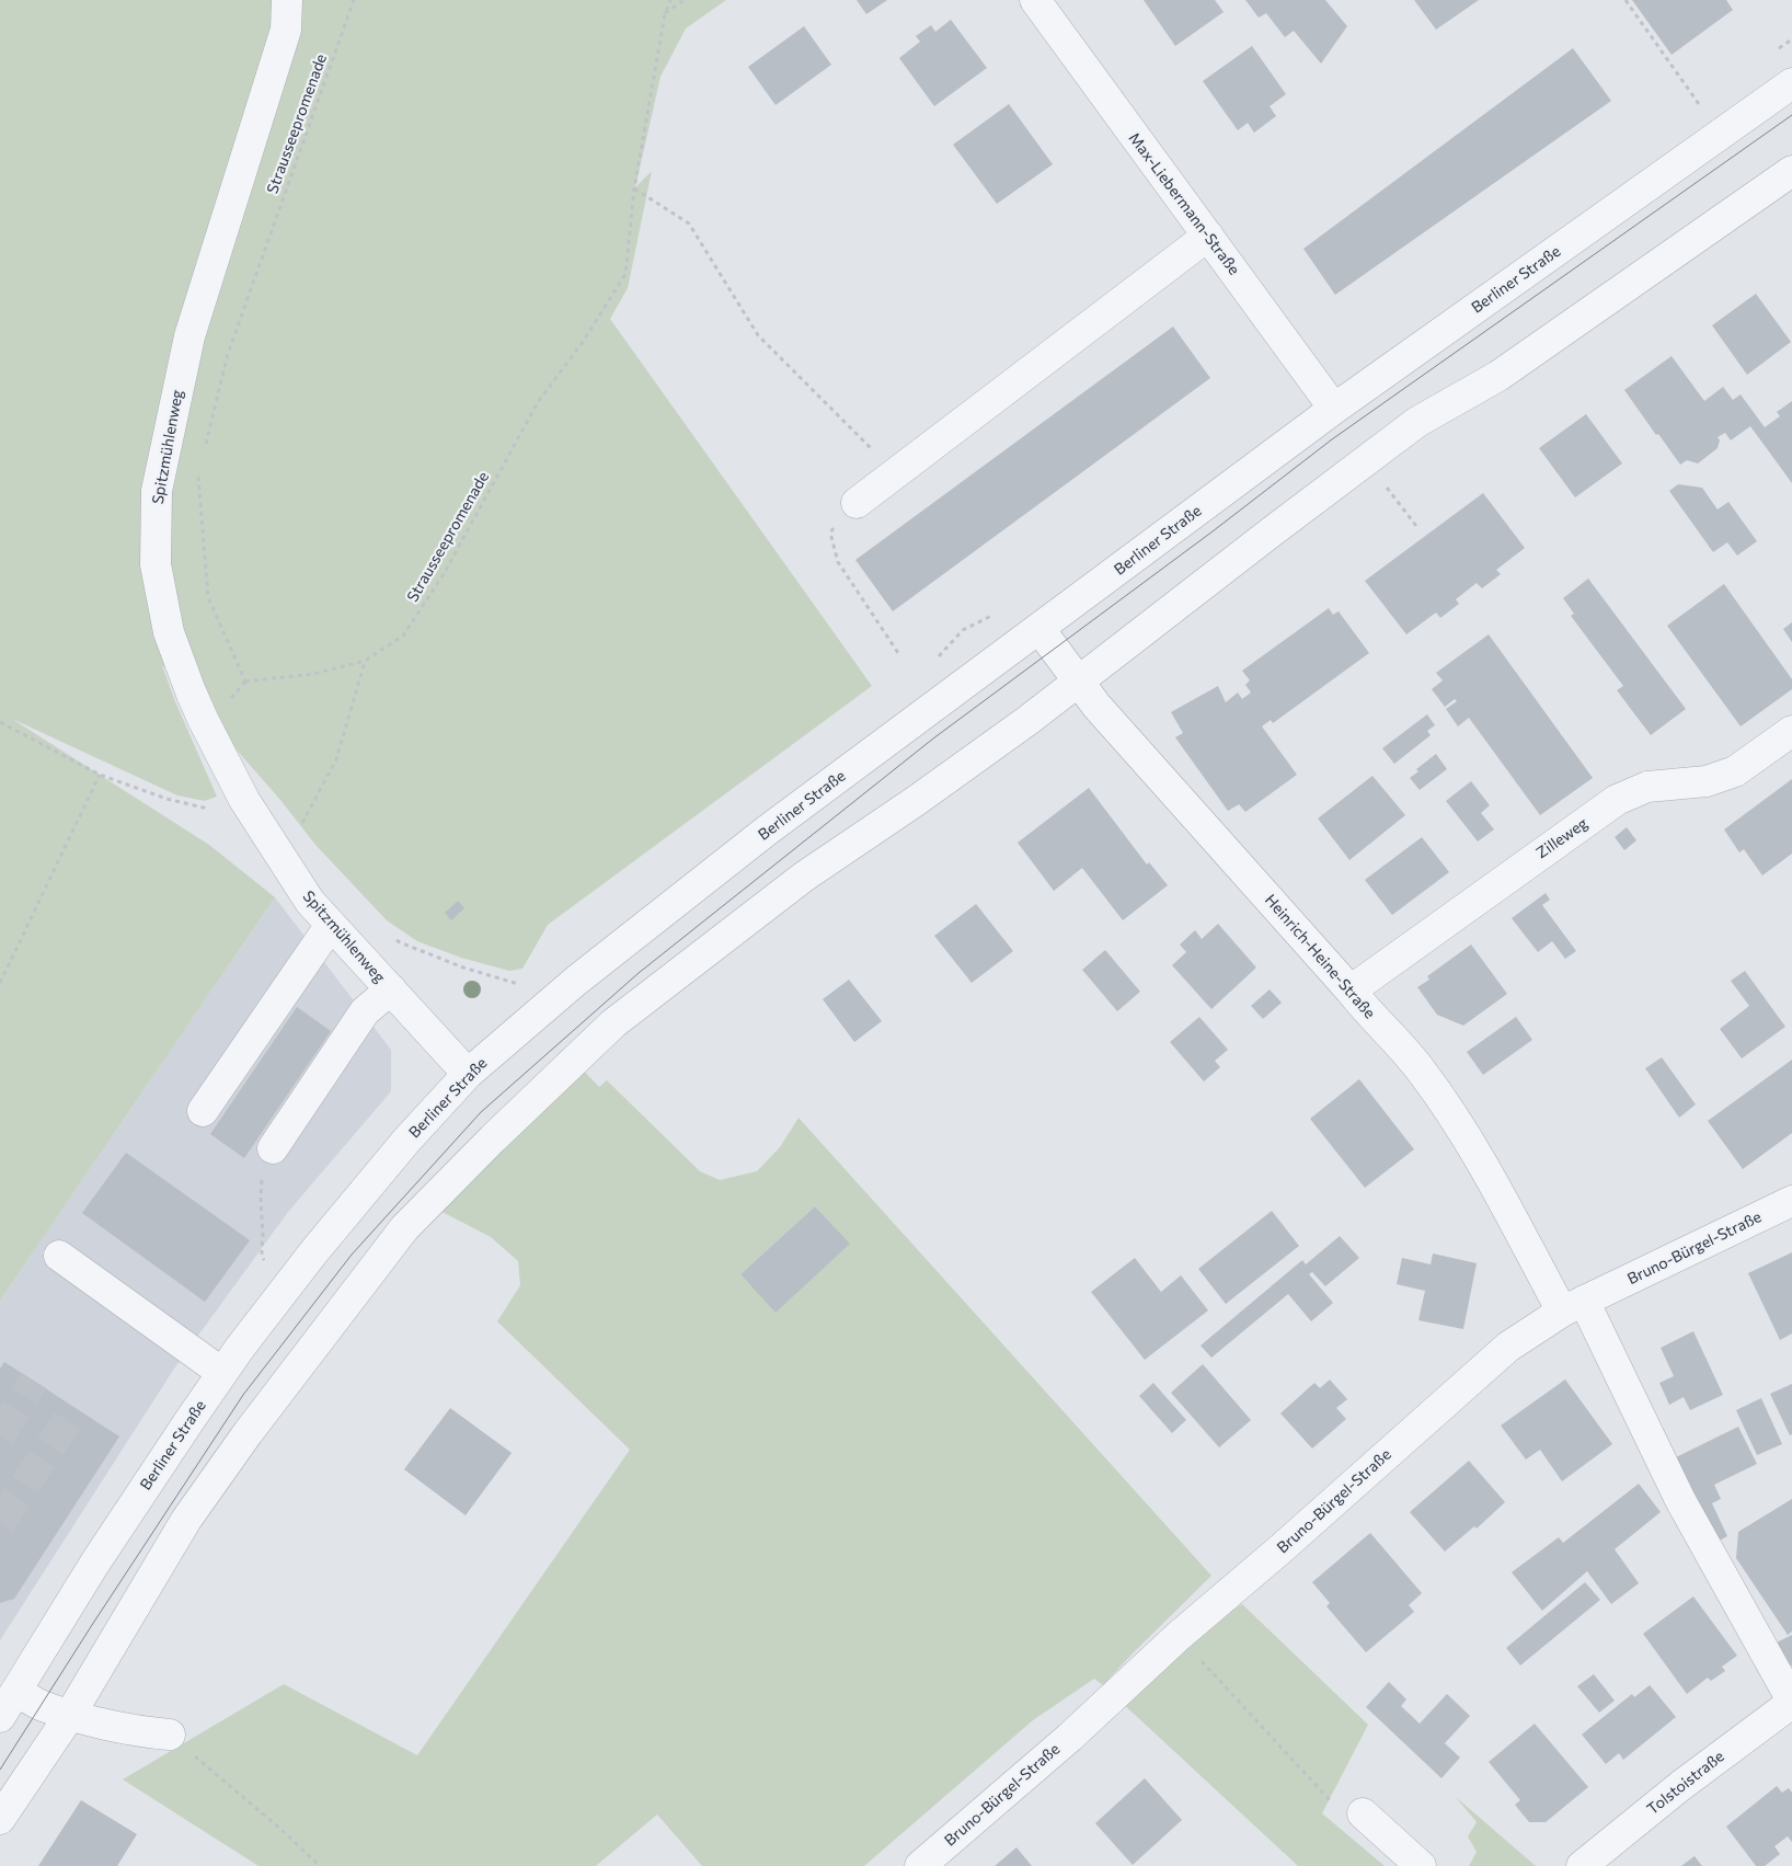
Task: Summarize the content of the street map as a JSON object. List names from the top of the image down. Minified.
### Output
{"streets":{"street":["Max-Liebermann-Straße","Berliner Straße","Spitzmühlenweg","Zilleweg","Heinrich-Heine-Straße","Bruno-Bürgel-Straße","Tolstoistraße"],"path":["Strausseepromenade"]},"crossings":[["Max-Liebermann-Straße","Berliner Straße"],["Berliner Straße","Spitzmühlenweg"],["Berliner Straße","Heinrich-Heine-Straße"],["Zilleweg","Heinrich-Heine-Straße"],["Heinrich-Heine-Straße","Bruno-Bürgel-Straße"],["Heinrich-Heine-Straße","Tolstoistraße"]]}
